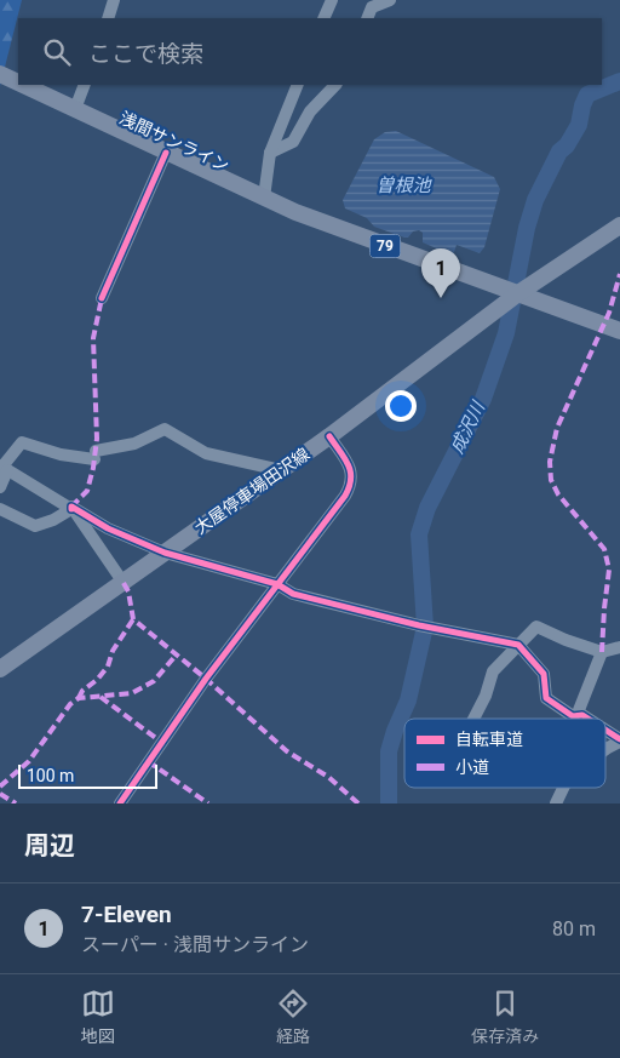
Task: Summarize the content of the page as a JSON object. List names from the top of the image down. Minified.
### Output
{"streets":{"main road":["浅間サンライン","79","大屋停車場田沢線"]},"crossings":[["浅間サンライン","大屋停車場田沢線"]],"water":["曽根池","成沢川"],"legend":["自転車道","小道"],"scale_bar":"100 m","page":{"search":"ここで検索","pins":"1","scale":"100 m","heading":"周辺","list":[{"mark":"1","name":"7-Eleven","note":"スーパー · 浅間サンライン","value":"80 m"}],"nav":["地図","経路","保存済み"]}}
